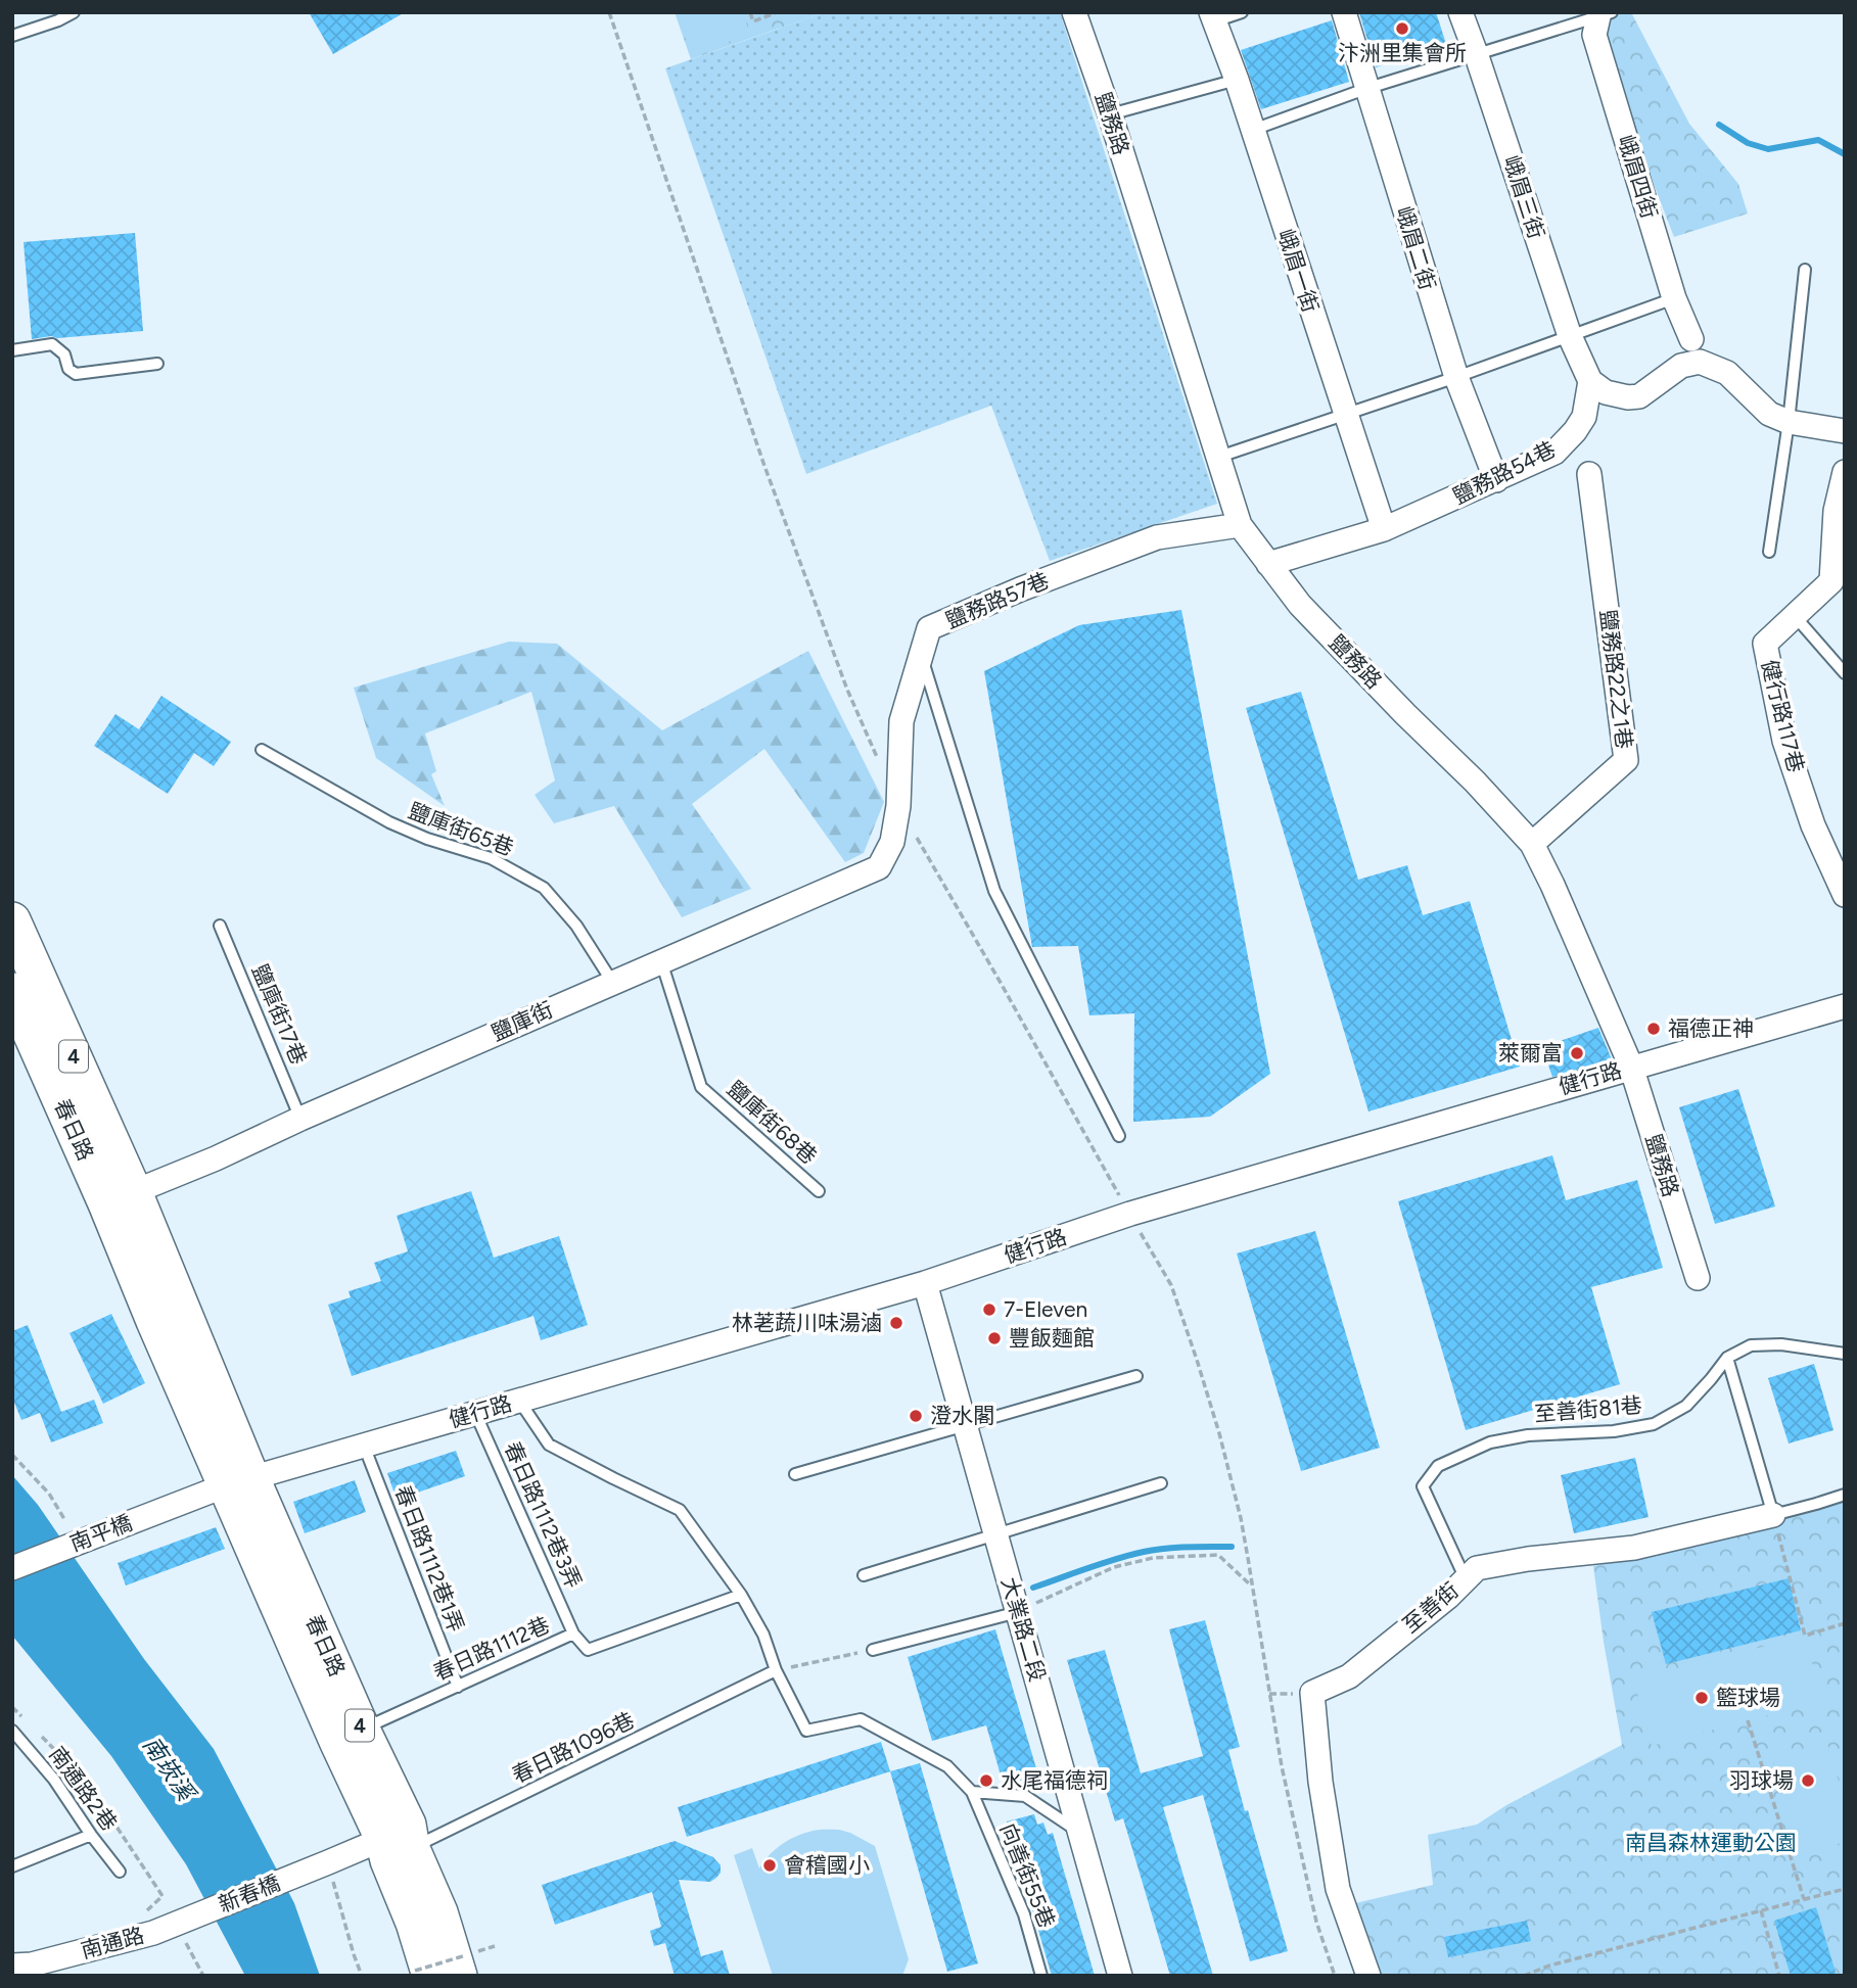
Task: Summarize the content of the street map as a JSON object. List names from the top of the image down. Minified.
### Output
{"streets":{"main road":["4","春日路"],"street":["鹽務路","峨眉四街","峨眉三街","峨眉二街","峨眉一街","鹽務路54巷","鹽務路57巷","鹽務路22之1巷","健行路117巷","鹽庫街","健行路","南平橋","至善街","大業路二段","新春橋","南通路"],"lane":["鹽庫街65巷","鹽庫街17巷","鹽庫街68巷","至善街81巷","春日路1112巷3弄","春日路1112巷1弄","春日路1112巷","春日路1096巷","南通路2巷","向善街55巷"]},"crossings":[["鹽務路","鹽務路54巷"],["鹽務路","鹽務路57巷"],["鹽務路","鹽務路22之1巷"],["鹽務路","健行路"],["峨眉三街","鹽務路54巷"],["峨眉二街","鹽務路54巷"],["峨眉一街","鹽務路54巷"],["鹽務路57巷","鹽庫街"],["鹽庫街65巷","鹽庫街"],["鹽庫街17巷","鹽庫街"],["鹽庫街","鹽庫街68巷"],["鹽庫街","春日路"],["健行路","春日路"],["健行路","春日路1112巷3弄"],["健行路","南平橋"],["健行路","春日路1112巷1弄"],["健行路","大業路二段"],["春日路","南平橋"],["春日路","春日路1112巷"],["春日路","春日路1096巷"],["至善街81巷","至善街"],["春日路1112巷3弄","春日路1112巷"],["春日路1112巷1弄","春日路1112巷"],["新春橋","南通路"]],"water":["南崁溪"],"parks":["南昌森林運動公園"],"places":["汴洲里集會所","福德正神","萊爾富","7-Eleven","林荖蔬川味湯滷","豐飯麵館","澄水閣","籃球場","水尾福德祠","羽球場","會稽國小"]}
